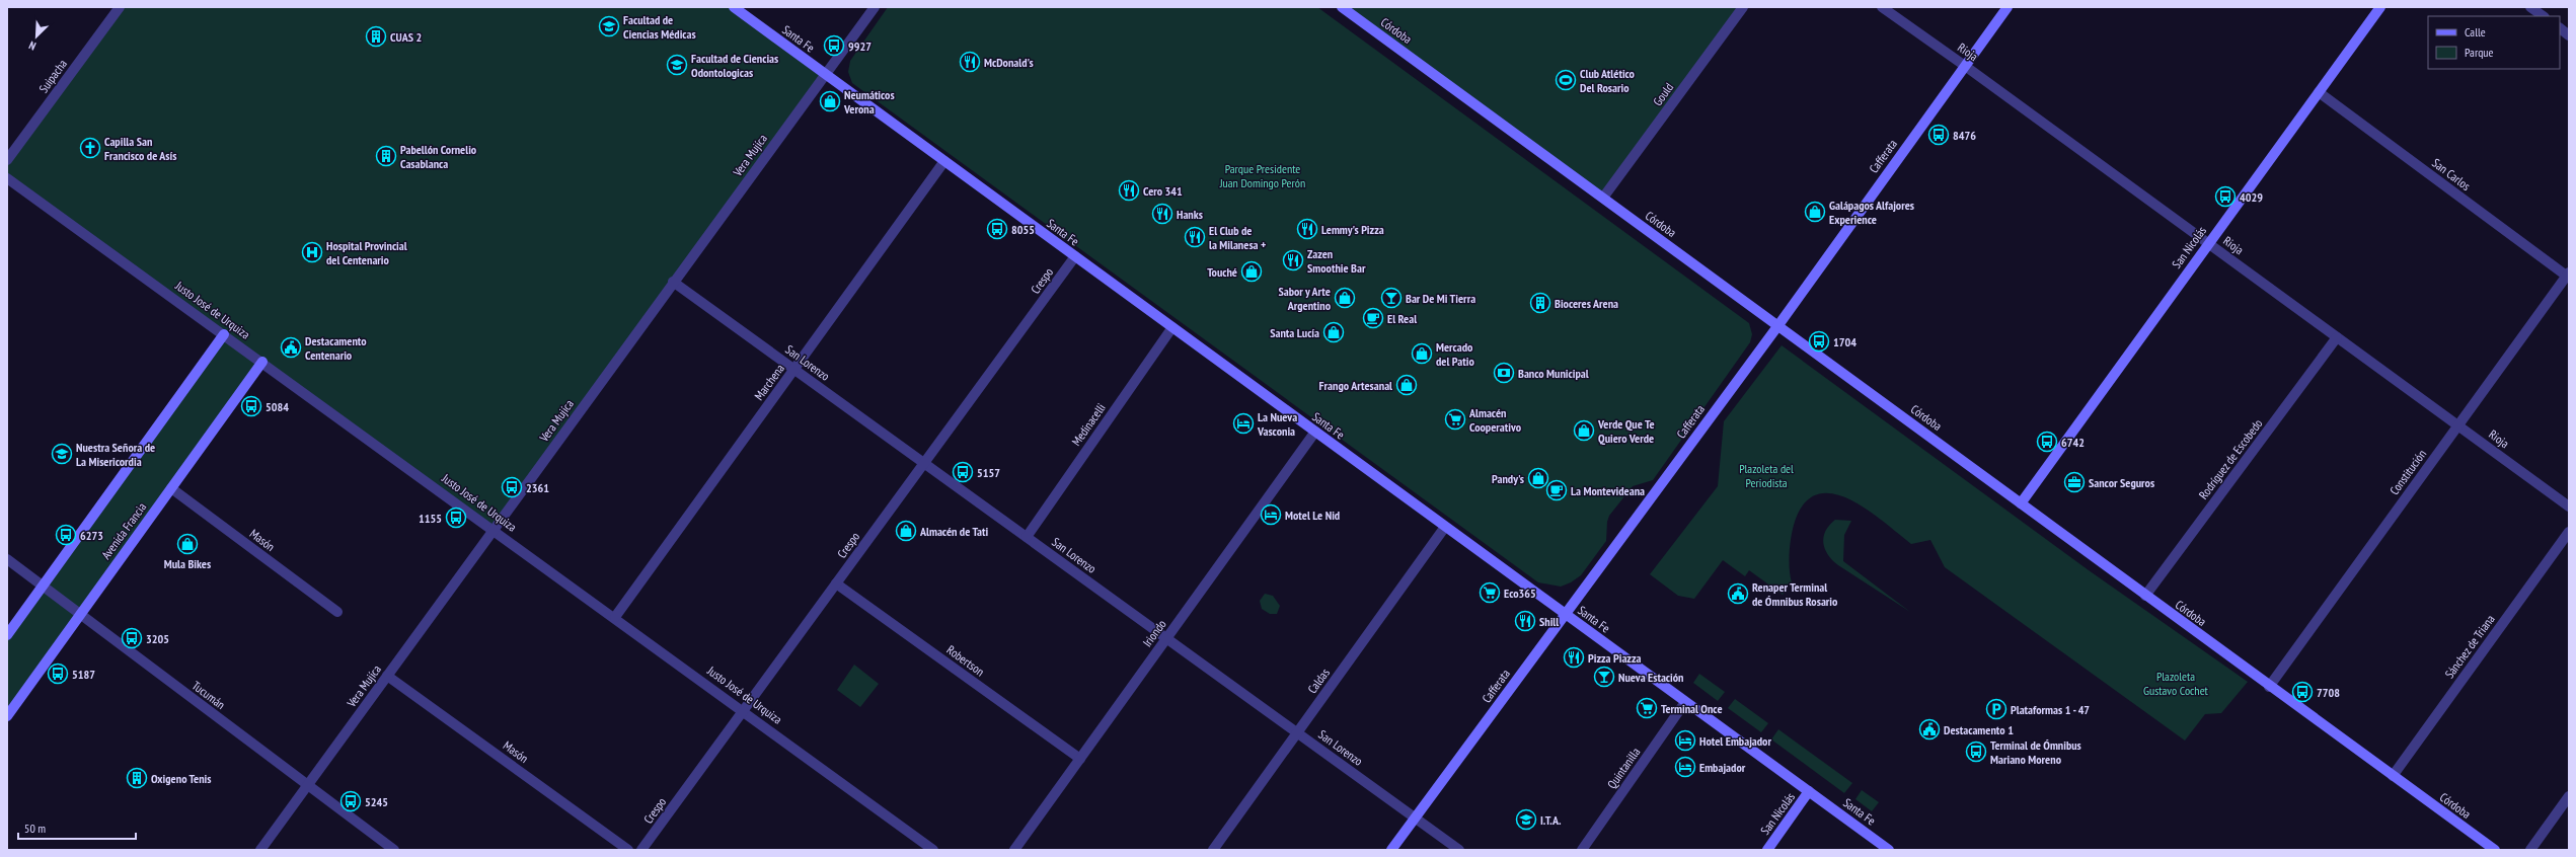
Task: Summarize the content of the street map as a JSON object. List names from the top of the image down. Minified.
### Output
{"streets":{"main road":["Córdoba","Santa Fe","Cafferata","San Nicolás","Avenida Francia"],"street":["Rioja","Suipacha","Gould","Vera Mujíca","San Carlos","Crespo","Justo José de Urquiza","San Lorenzo","Marchena","Medinacelli","Rodríguez de Escobedo","Constitución","Masón","Iriondo","Sánchez de Triana","Robertson","Caldas","Tucumán","Quintanilla"]},"crossings":[["Córdoba","Gould"],["Córdoba","Cafferata"],["Córdoba","San Nicolás"],["Córdoba","Rodríguez de Escobedo"],["Córdoba","Constitución"],["Córdoba","Sánchez de Triana"],["Santa Fe","Vera Mujíca"],["Santa Fe","Cafferata"],["Santa Fe","San Nicolás"],["Santa Fe","Crespo"],["Santa Fe","Marchena"],["Santa Fe","Medinacelli"],["Santa Fe","Iriondo"],["Santa Fe","Caldas"],["Santa Fe","Quintanilla"],["Rioja","Cafferata"],["Rioja","San Nicolás"],["Rioja","Rodríguez de Escobedo"],["Rioja","Constitución"],["Vera Mujíca","Justo José de Urquiza"],["Vera Mujíca","San Lorenzo"],["Vera Mujíca","Masón"],["Vera Mujíca","Tucumán"],["Cafferata","San Lorenzo"],["San Carlos","San Nicolás"],["San Carlos","Constitución"],["Crespo","Justo José de Urquiza"],["Crespo","San Lorenzo"],["Crespo","Robertson"],["Justo José de Urquiza","Marchena"],["Justo José de Urquiza","Avenida Francia"],["San Lorenzo","Marchena"],["San Lorenzo","Medinacelli"],["San Lorenzo","Iriondo"],["San Lorenzo","Caldas"],["Avenida Francia","Masón"],["Avenida Francia","Tucumán"],["Iriondo","Robertson"]],"parks":["Parque Presidente Juan Domingo Perón","Plazoleta del Periodista","Plazoleta Gustavo Cochet"],"places":{"school or university":["Facultad de Ciencias Médicas","Facultad de Ciencias Odontologicas","Nuestra Señora de La Misericordia","I.T.A."],"building":["CUAS 2","Pabellón Cornelio Casablanca","Bioceres Arena","Oxigeno Tenis"],"bus stop":["9927","8476","4029","8055","1704","5084","6742","5157","2361","1155","6273","3205","5187","7708","Terminal de Ómnibus Mariano Moreno","5245"],"restaurant":["McDonald's","Cero 341","Hanks","Lemmy's Pizza","El Club de la Milanesa +","Zazen Smoothie Bar","Shill","Pizza Piazza"],"sports":["Club Atlético Del Rosario"],"shop":["Neumáticos Verona","Galápagos Alfajores Experience","Touché","Sabor y Arte Argentino","Santa Lucía","Mercado del Patio","Frango Artesanal","Verde Que Te Quiero Verde","Pandy's","Almacén de Tati","Mula Bikes"],"church":["Capilla San Francisco de Asís"],"hospital":["Hospital Provincial del Centenario"],"bar":["Bar De Mi Tierra","Nueva Estación"],"cafe":["El Real","La Montevideana"],"public building":["Destacamento Centenario","Renaper Terminal de Ómnibus Rosario","Destacamento 1"],"bank":["Banco Municipal"],"supermarket":["Almacén Cooperativo","Eco365","Terminal Once"],"hotel":["La Nueva Vasconia","Motel Le Nid","Hotel Embajador","Embajador"],"office":["Sancor Seguros"],"parking":["Plataformas 1 - 47"]},"legend":["Calle","Parque"],"scale_bar":"50 m","north":"bottom left"}
